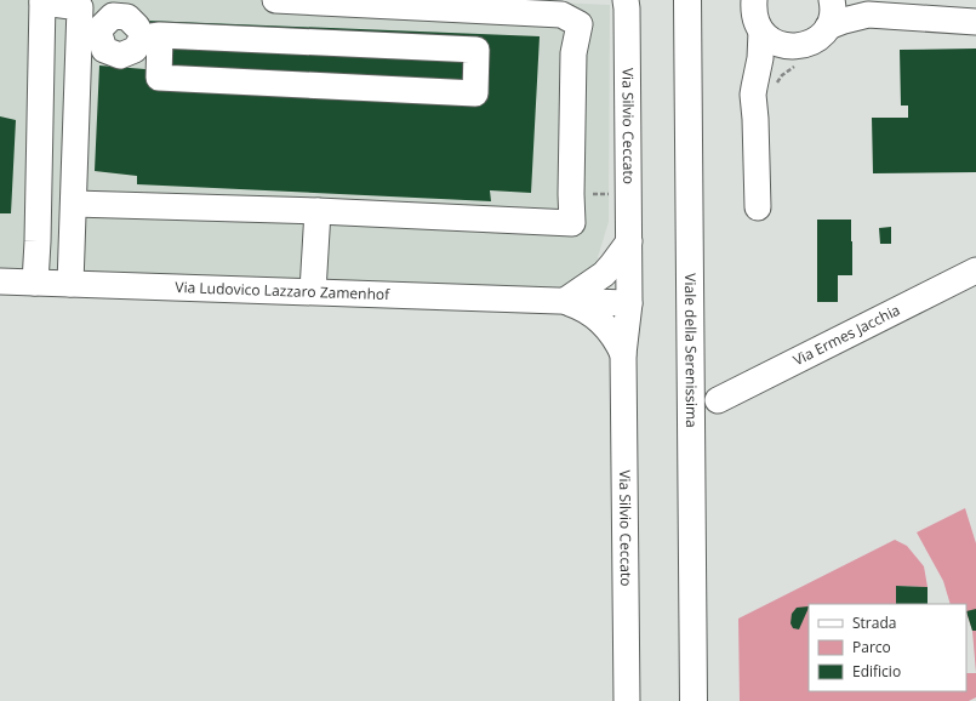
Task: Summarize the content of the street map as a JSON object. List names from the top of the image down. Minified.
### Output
{"streets":{"main road":["Viale della Serenissima"],"street":["Via Silvio Ceccato","Via Ludovico Lazzaro Zamenhof","Via Ermes Jacchia"]},"crossings":[["Via Silvio Ceccato","Via Ludovico Lazzaro Zamenhof"]],"legend":["Strada","Parco","Edificio"]}
